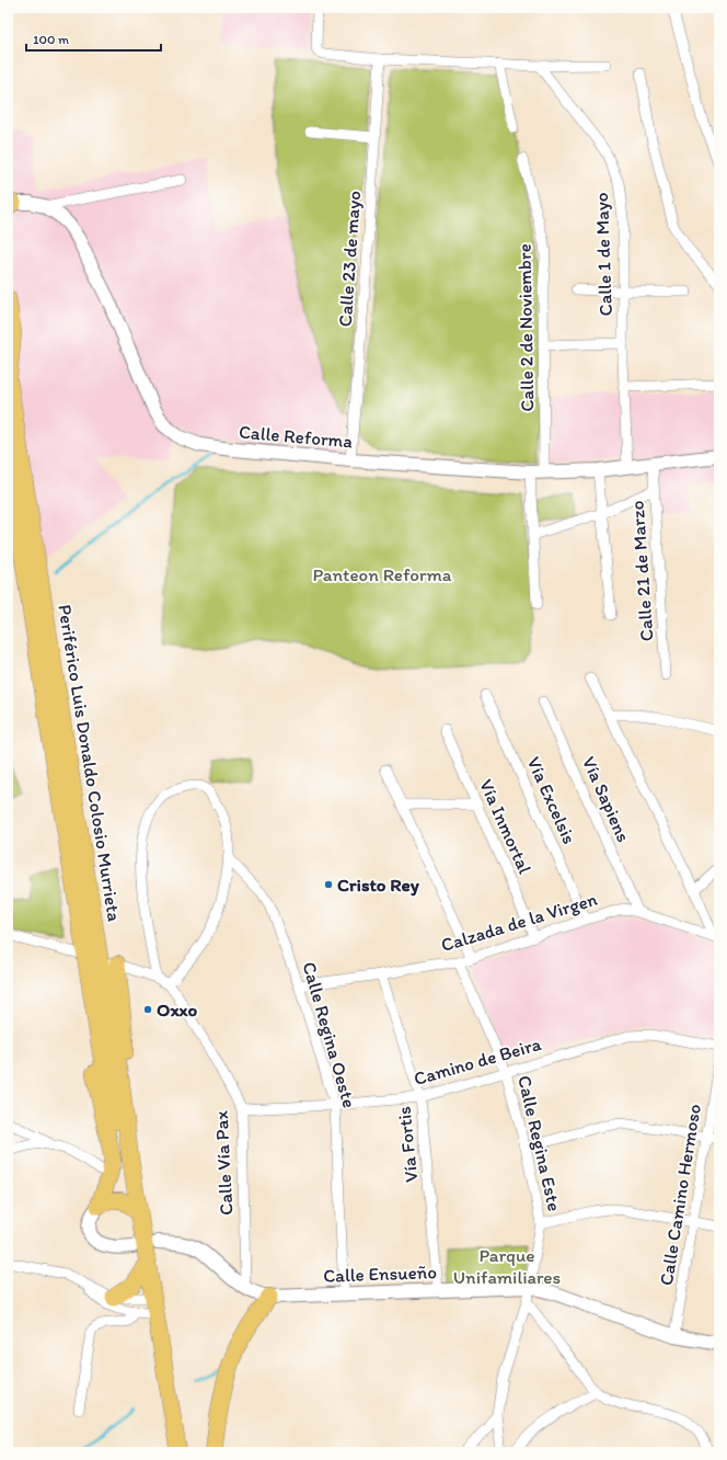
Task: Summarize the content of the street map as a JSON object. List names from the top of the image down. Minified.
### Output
{"streets":{"main road":["Periférico Luis Donaldo Colosio Murrieta"],"street":["Calle 1 de Mayo","Calle 23 de mayo","Calle 2 de Noviembre","Calle Reforma","Calle 21 de Marzo","Vía Sapiens","Vía Excelsis","Vía Inmortal","Calzada de la Virgen","Calle Regina Oeste","Camino de Beira","Calle Regina Este","Vía Fortis","Calle Vía Pax","Calle Camino Hermoso","Calle Ensueño"]},"crossings":[["Calle 1 de Mayo","Calle Reforma"],["Calle 23 de mayo","Calle Reforma"],["Calle 2 de Noviembre","Calle Reforma"],["Calle Reforma","Calle 21 de Marzo"],["Periférico Luis Donaldo Colosio Murrieta","Calle Vía Pax"],["Vía Sapiens","Calzada de la Virgen"],["Vía Excelsis","Calzada de la Virgen"],["Vía Inmortal","Calzada de la Virgen"],["Calzada de la Virgen","Calle Regina Oeste"],["Calzada de la Virgen","Calle Regina Este"],["Calzada de la Virgen","Vía Fortis"],["Calle Regina Oeste","Camino de Beira"],["Calle Regina Oeste","Calle Ensueño"],["Camino de Beira","Calle Regina Este"],["Camino de Beira","Vía Fortis"],["Camino de Beira","Calle Vía Pax"],["Calle Regina Este","Calle Ensueño"],["Vía Fortis","Calle Ensueño"],["Calle Camino Hermoso","Calle Ensueño"]],"parks":["Panteon Reforma","Parque Unifamiliares"],"places":["Cristo Rey","Oxxo"],"scale_bar":"100 m"}
